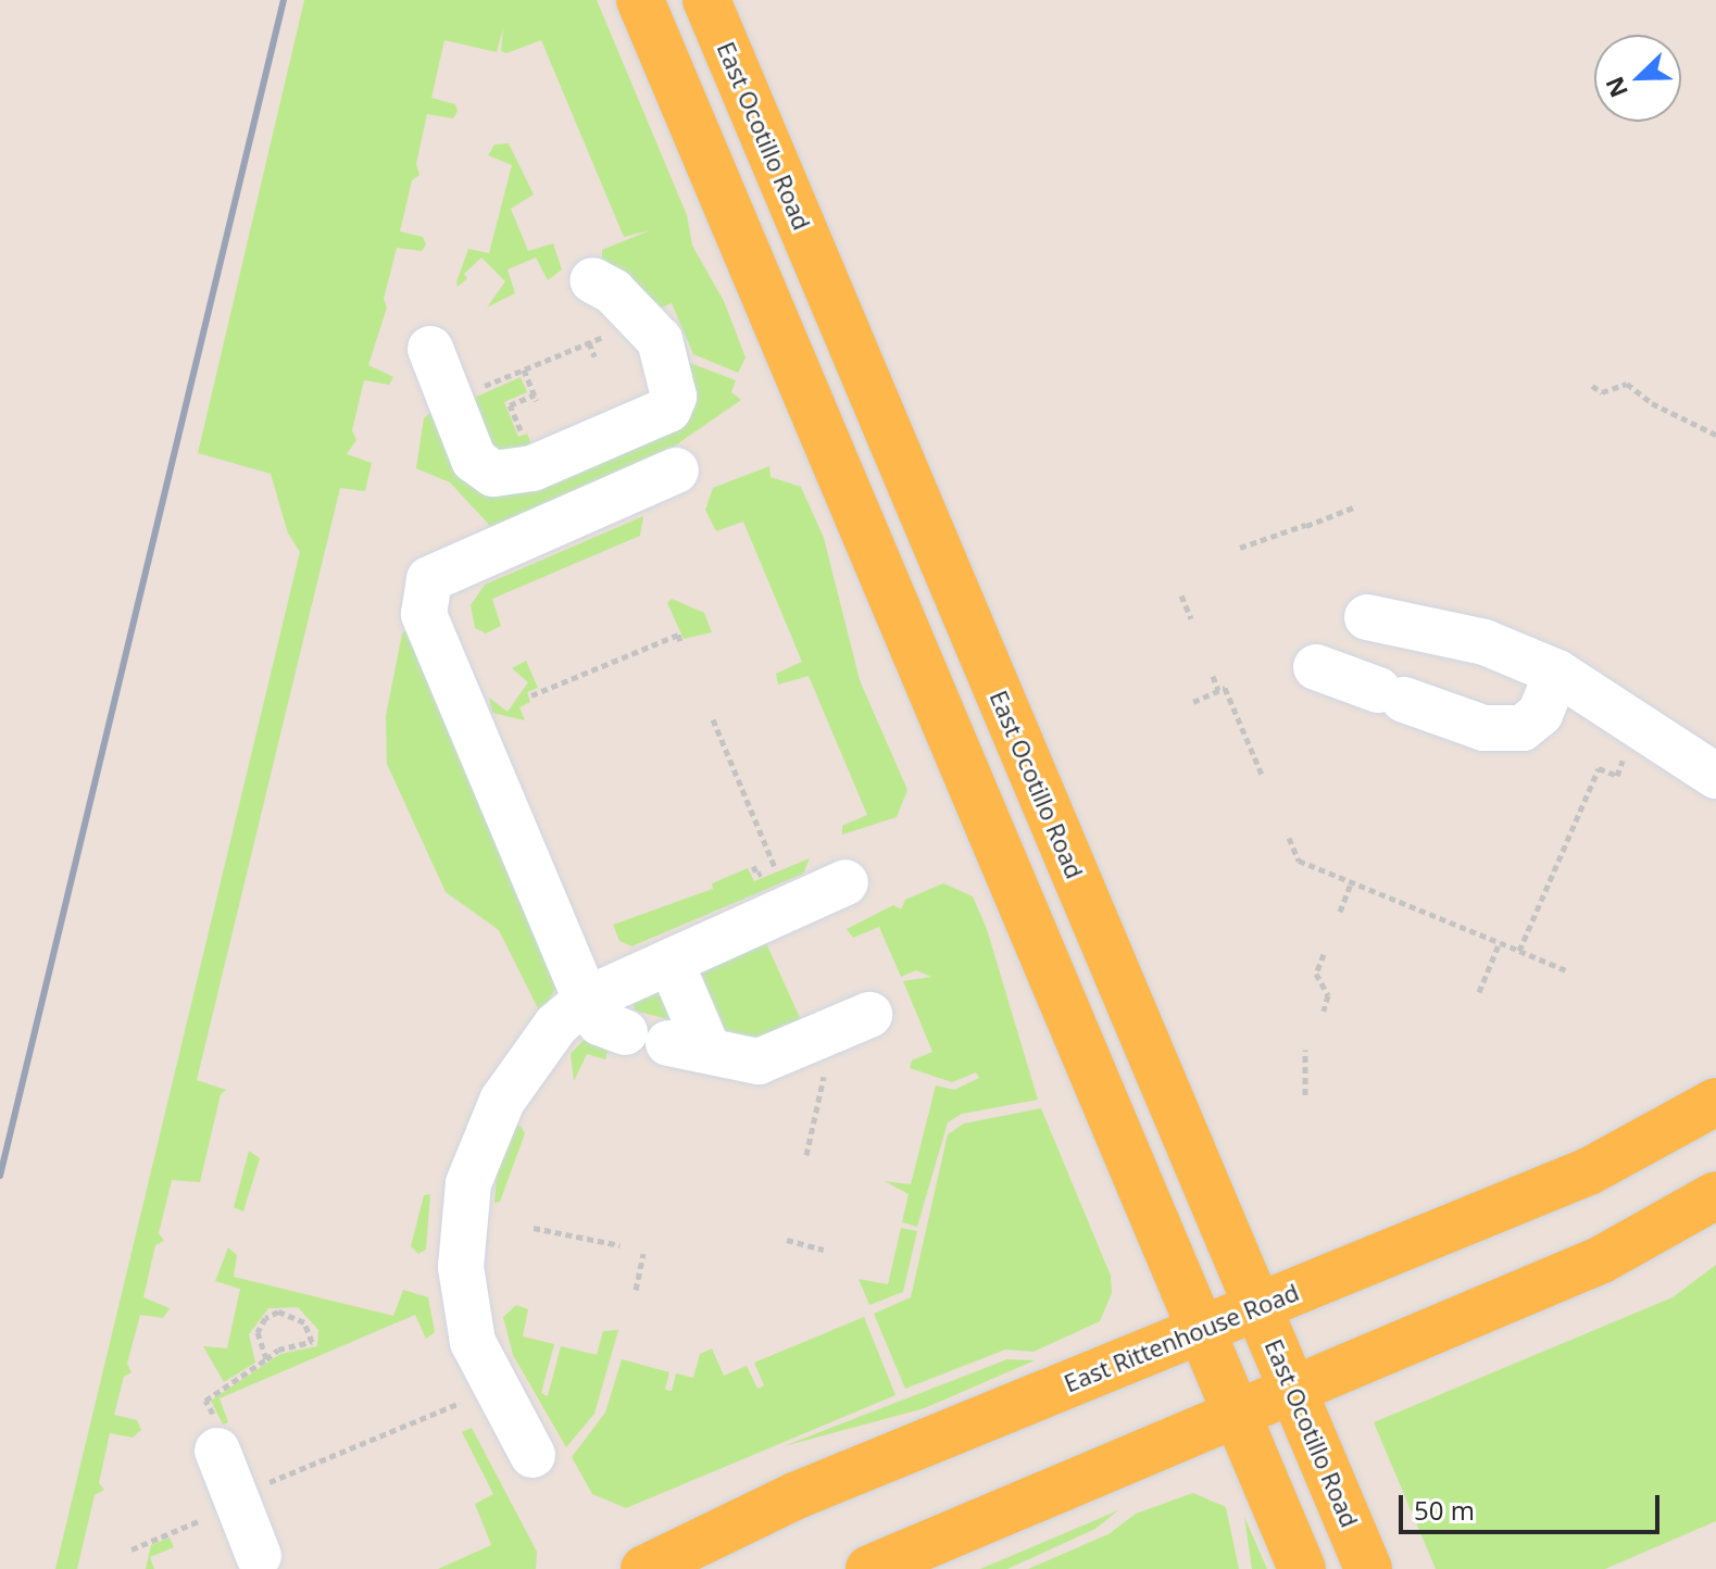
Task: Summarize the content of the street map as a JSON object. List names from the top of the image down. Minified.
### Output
{"streets":{"main road":["East Ocotillo Road","East Rittenhouse Road"]},"crossings":[["East Ocotillo Road","East Rittenhouse Road"]],"scale_bar":"50 m","north":"bottom left"}
